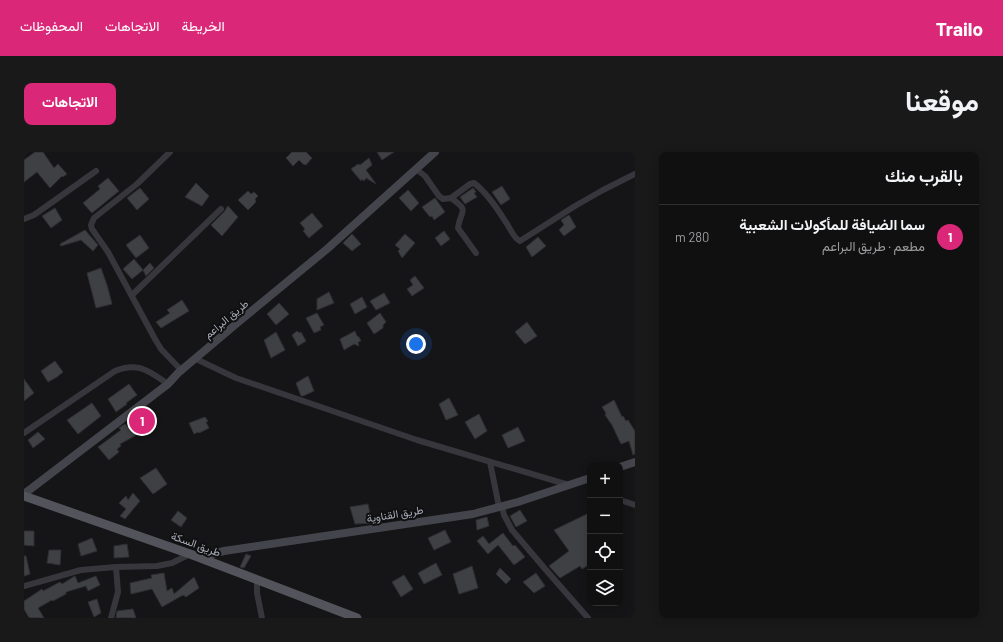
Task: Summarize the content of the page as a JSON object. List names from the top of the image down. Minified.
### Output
{"streets":{"main road":["طريق السكة"],"street":["طريق البراعم","طريق القناوية"]},"crossings":[["طريق البراعم","طريق السكة"],["طريق القناوية","طريق السكة"]],"page":{"header":"Trailo","nav":["الخريطة","الاتجاهات","المحفوظات"],"title":"موقعنا","buttons":"الاتجاهات","heading":"بالقرب منك","list":[{"mark":"1","name":"سما الضيافة للمأكولات الشعبية","note":"مطعم · طريق البراعم","value":"280 m"}],"pins":"1","map_buttons":["+","−"]}}
